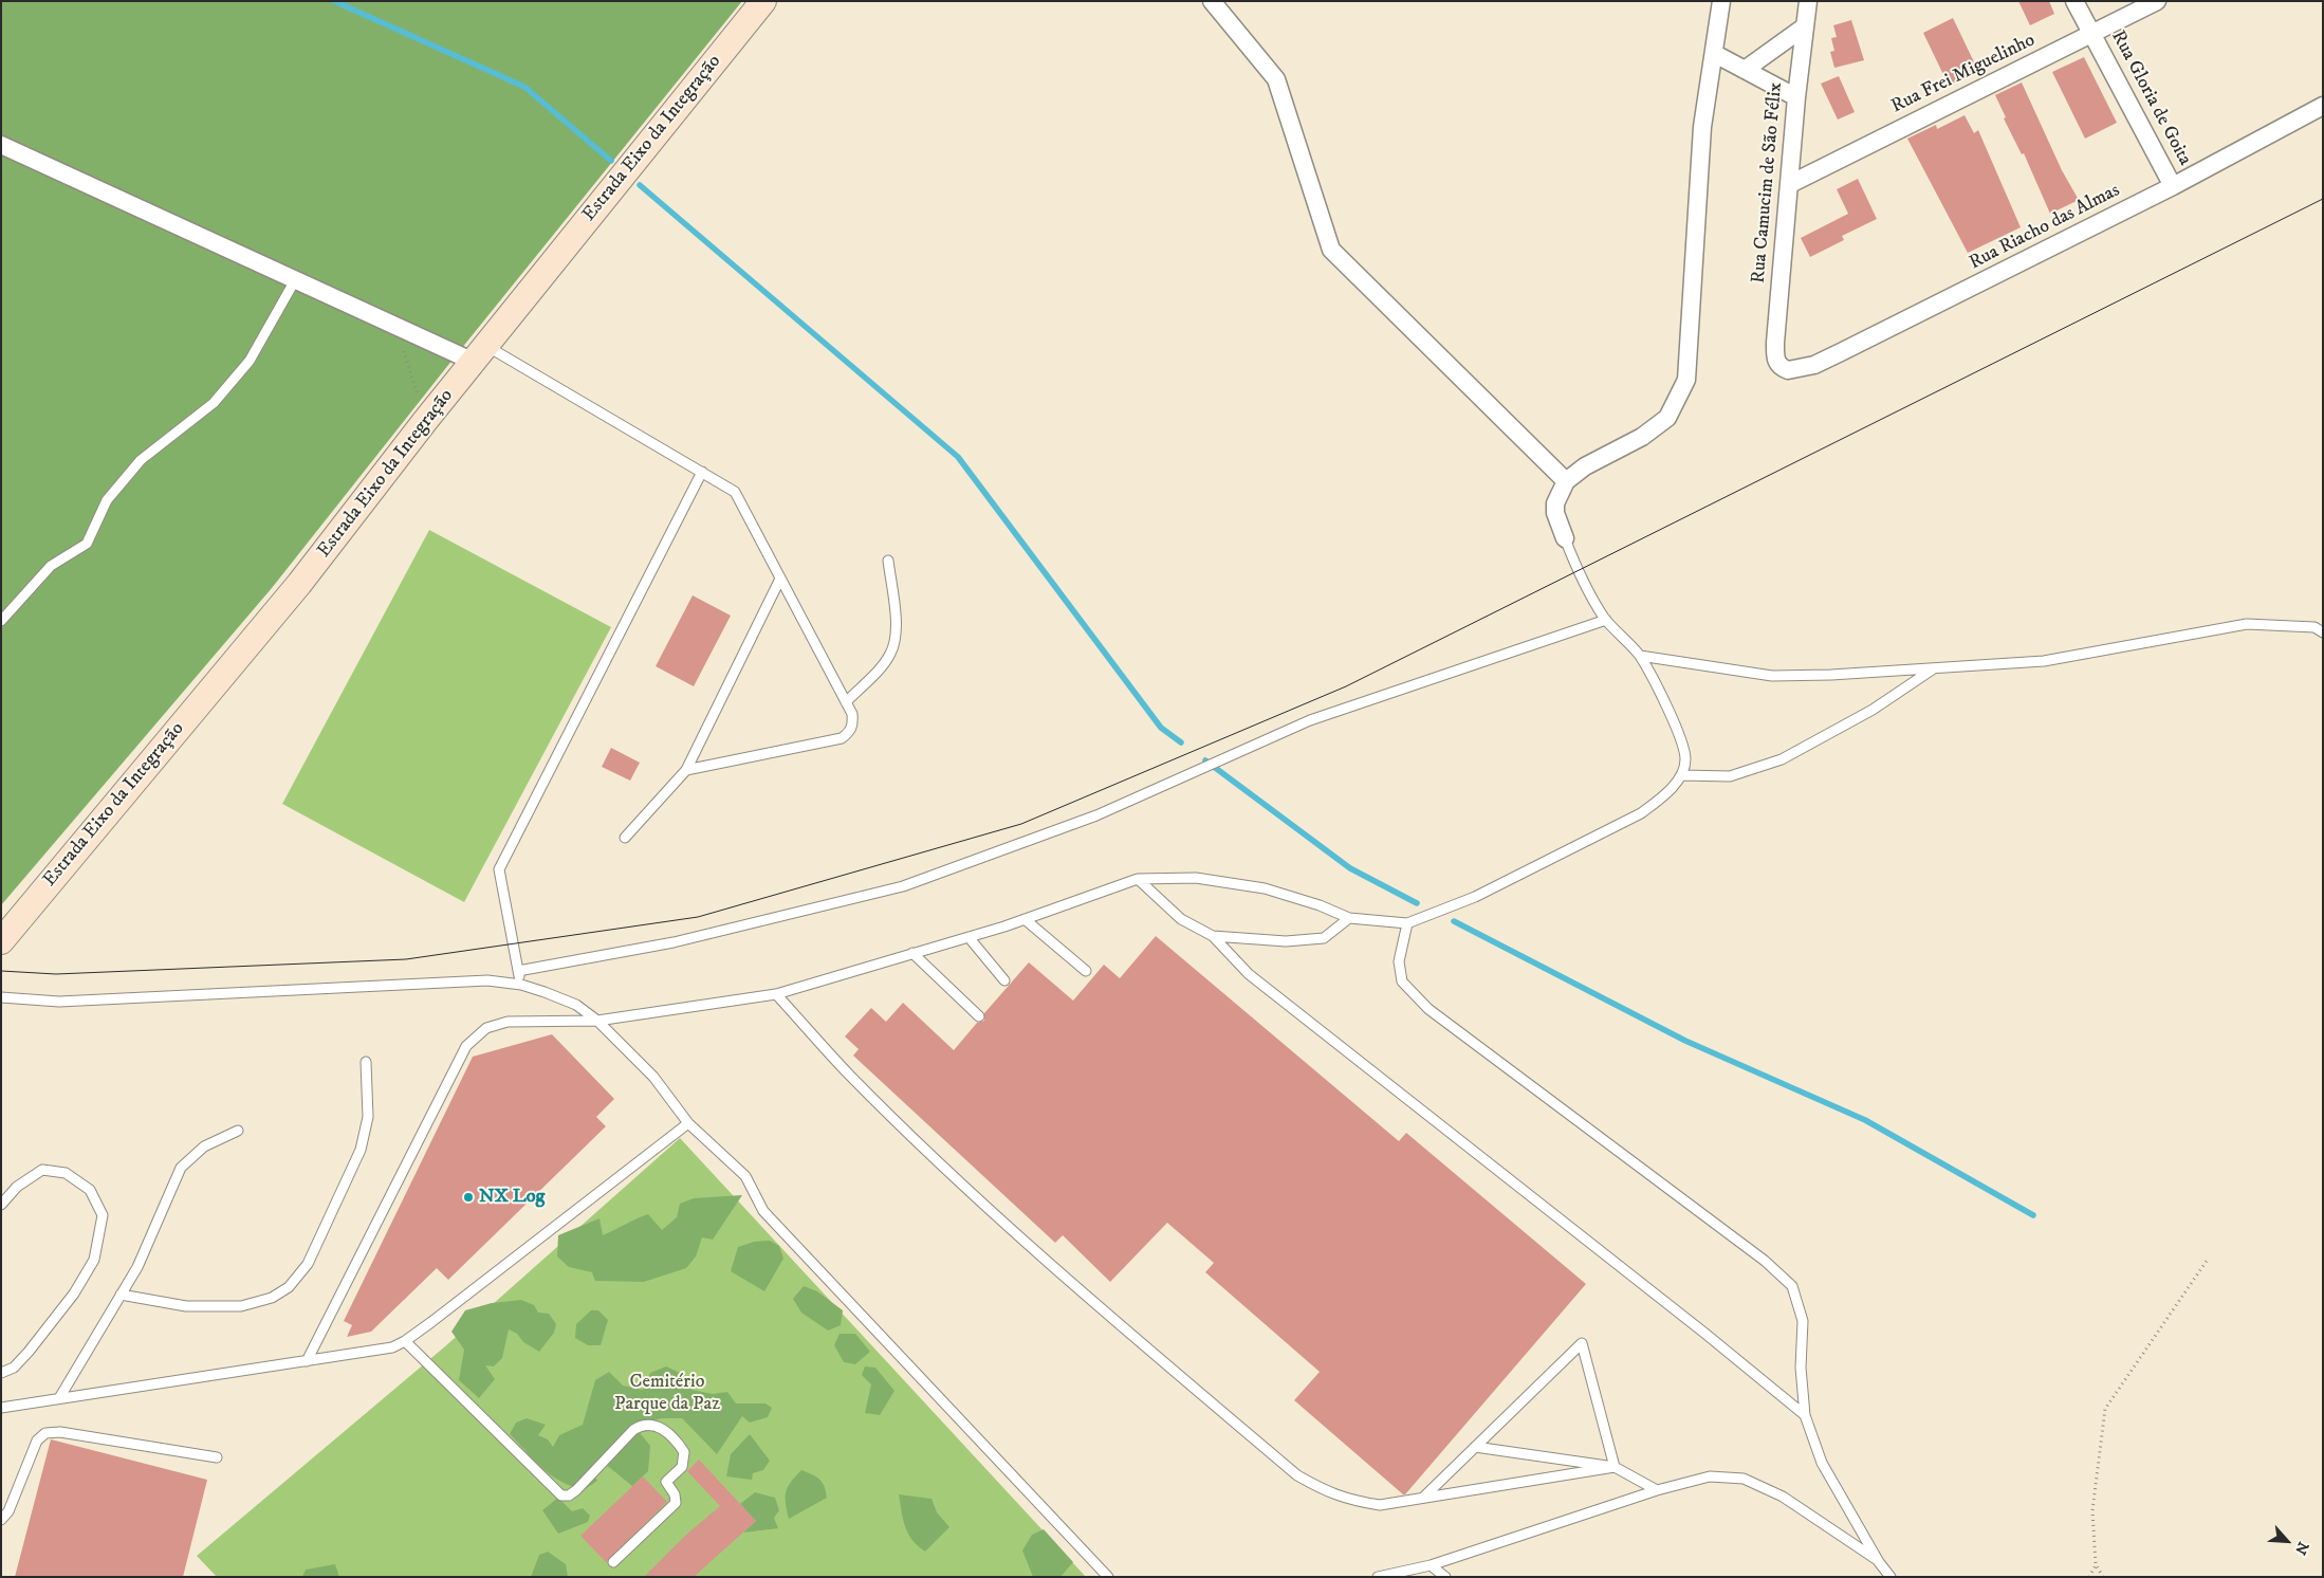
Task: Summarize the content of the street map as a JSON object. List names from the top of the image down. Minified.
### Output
{"streets":{"main road":["Estrada Eixo da Integração"],"street":["Rua Frei Miguelinho","Rua Gloria de Goita","Rua Camucim de São Félix","Rua Riacho das Almas"]},"crossings":[["Rua Frei Miguelinho","Rua Gloria de Goita"],["Rua Frei Miguelinho","Rua Camucim de São Félix"],["Rua Gloria de Goita","Rua Riacho das Almas"],["Rua Camucim de São Félix","Rua Riacho das Almas"]],"parks":["Cemitério Parque da Paz"],"places":["NX Log"],"north":"bottom right"}
